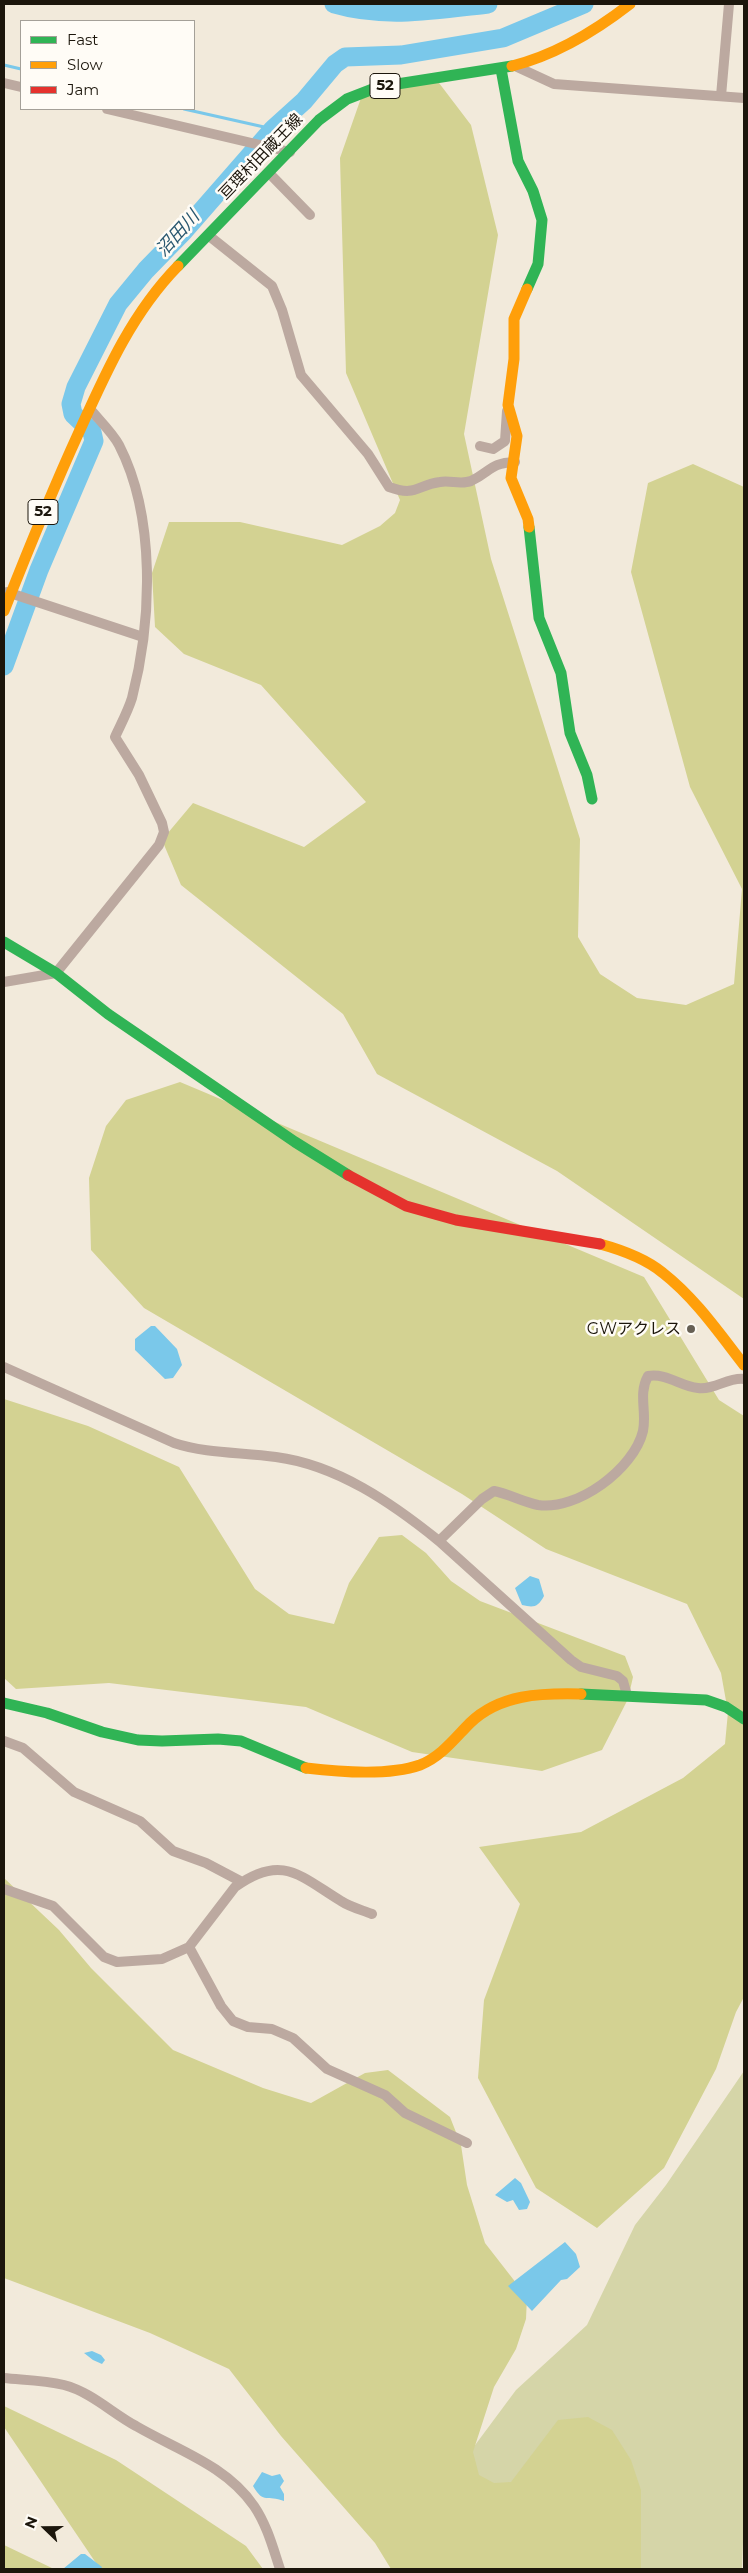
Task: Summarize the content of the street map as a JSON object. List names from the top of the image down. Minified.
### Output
{"streets":{"street":["52","亘理村田蔵王線"]},"water":["沼田川"],"places":["GWアクレス"],"legend":["Fast","Slow","Jam"],"north":"left"}
